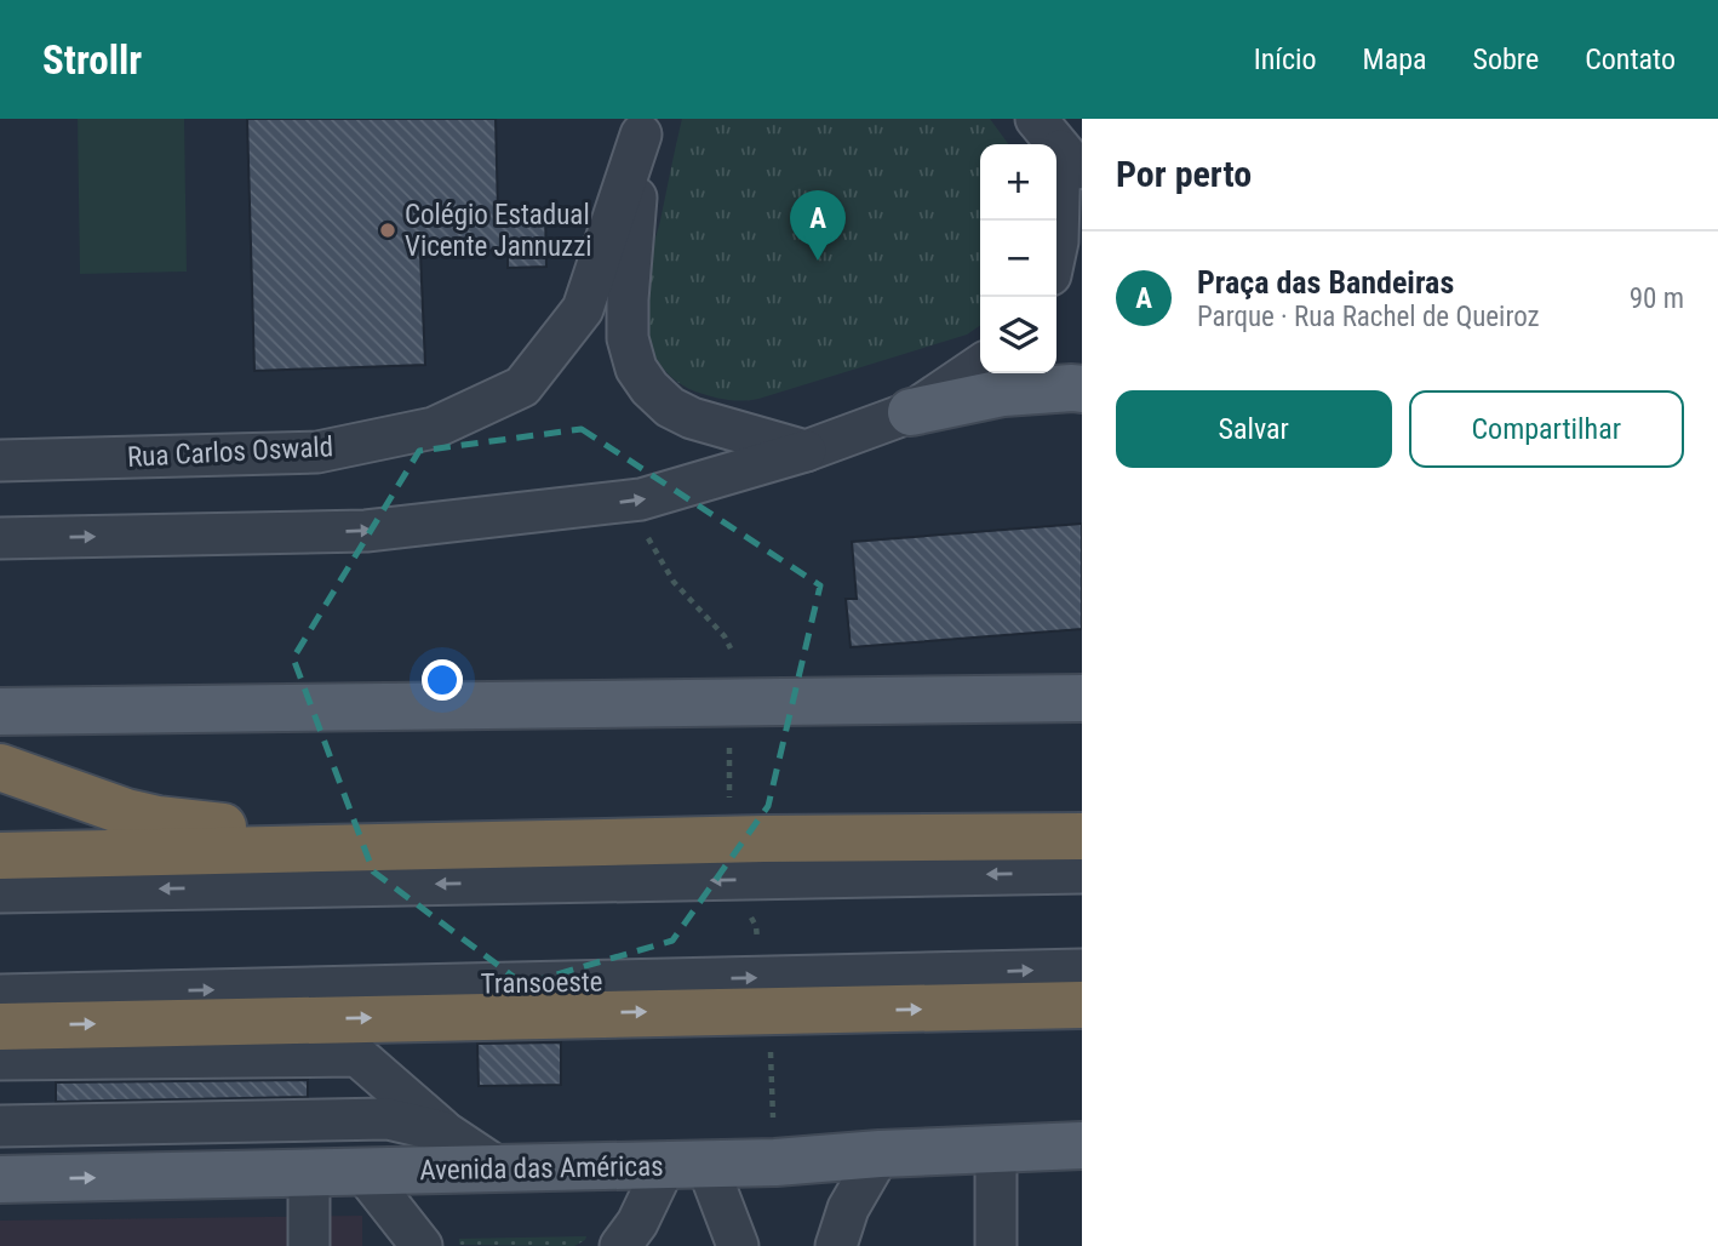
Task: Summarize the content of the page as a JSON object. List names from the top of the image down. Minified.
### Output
{"streets":{"main road":["Avenida das Américas"],"street":["Rua Carlos Oswald","Transoeste"]},"places":["Colégio Estadual Vicente Jannuzzi"],"page":{"header":"Strollr","nav":["Início","Mapa","Sobre","Contato"],"heading":"Por perto","map_buttons":["+","−"],"pins":"A","list":[{"mark":"A","name":"Praça das Bandeiras","note":"Parque · Rua Rachel de Queiroz","value":"90 m"}],"buttons":["Salvar","Compartilhar"]}}
